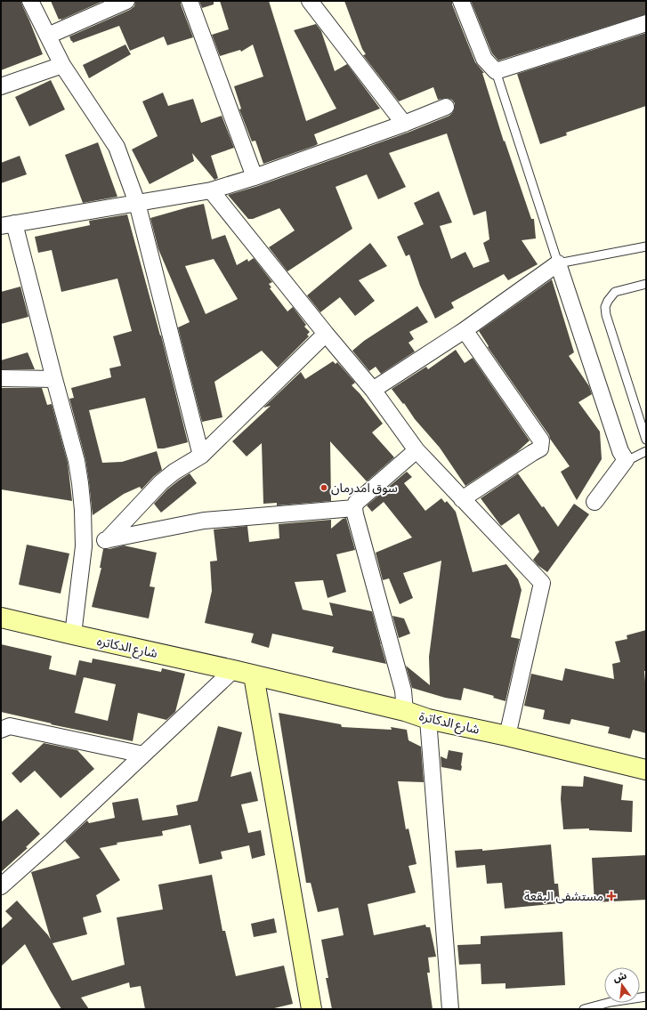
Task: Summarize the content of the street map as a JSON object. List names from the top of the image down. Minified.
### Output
{"streets":{"street":["شارع الدكاتره","شارع الدكاترة"]},"crossings":[["شارع الدكاتره","شارع الدكاترة"]],"places":{"other":["سوق امدرمان"],"health":["مستشفى البقعة"]},"north":"top"}
